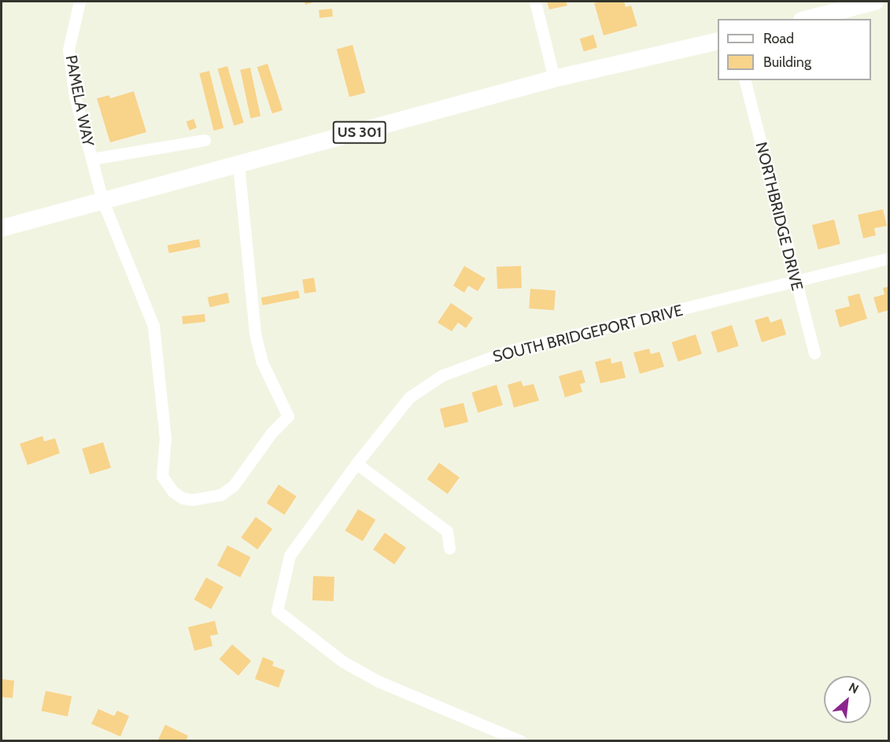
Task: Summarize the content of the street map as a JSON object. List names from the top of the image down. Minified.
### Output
{"streets":{"highway":["US 301"],"street":["PAMELA WAY","NORTHBRIDGE DRIVE","SOUTH BRIDGEPORT DRIVE"]},"crossings":[["PAMELA WAY","US 301"],["NORTHBRIDGE DRIVE","SOUTH BRIDGEPORT DRIVE"]],"legend":["Road","Building"],"north":"top right"}
